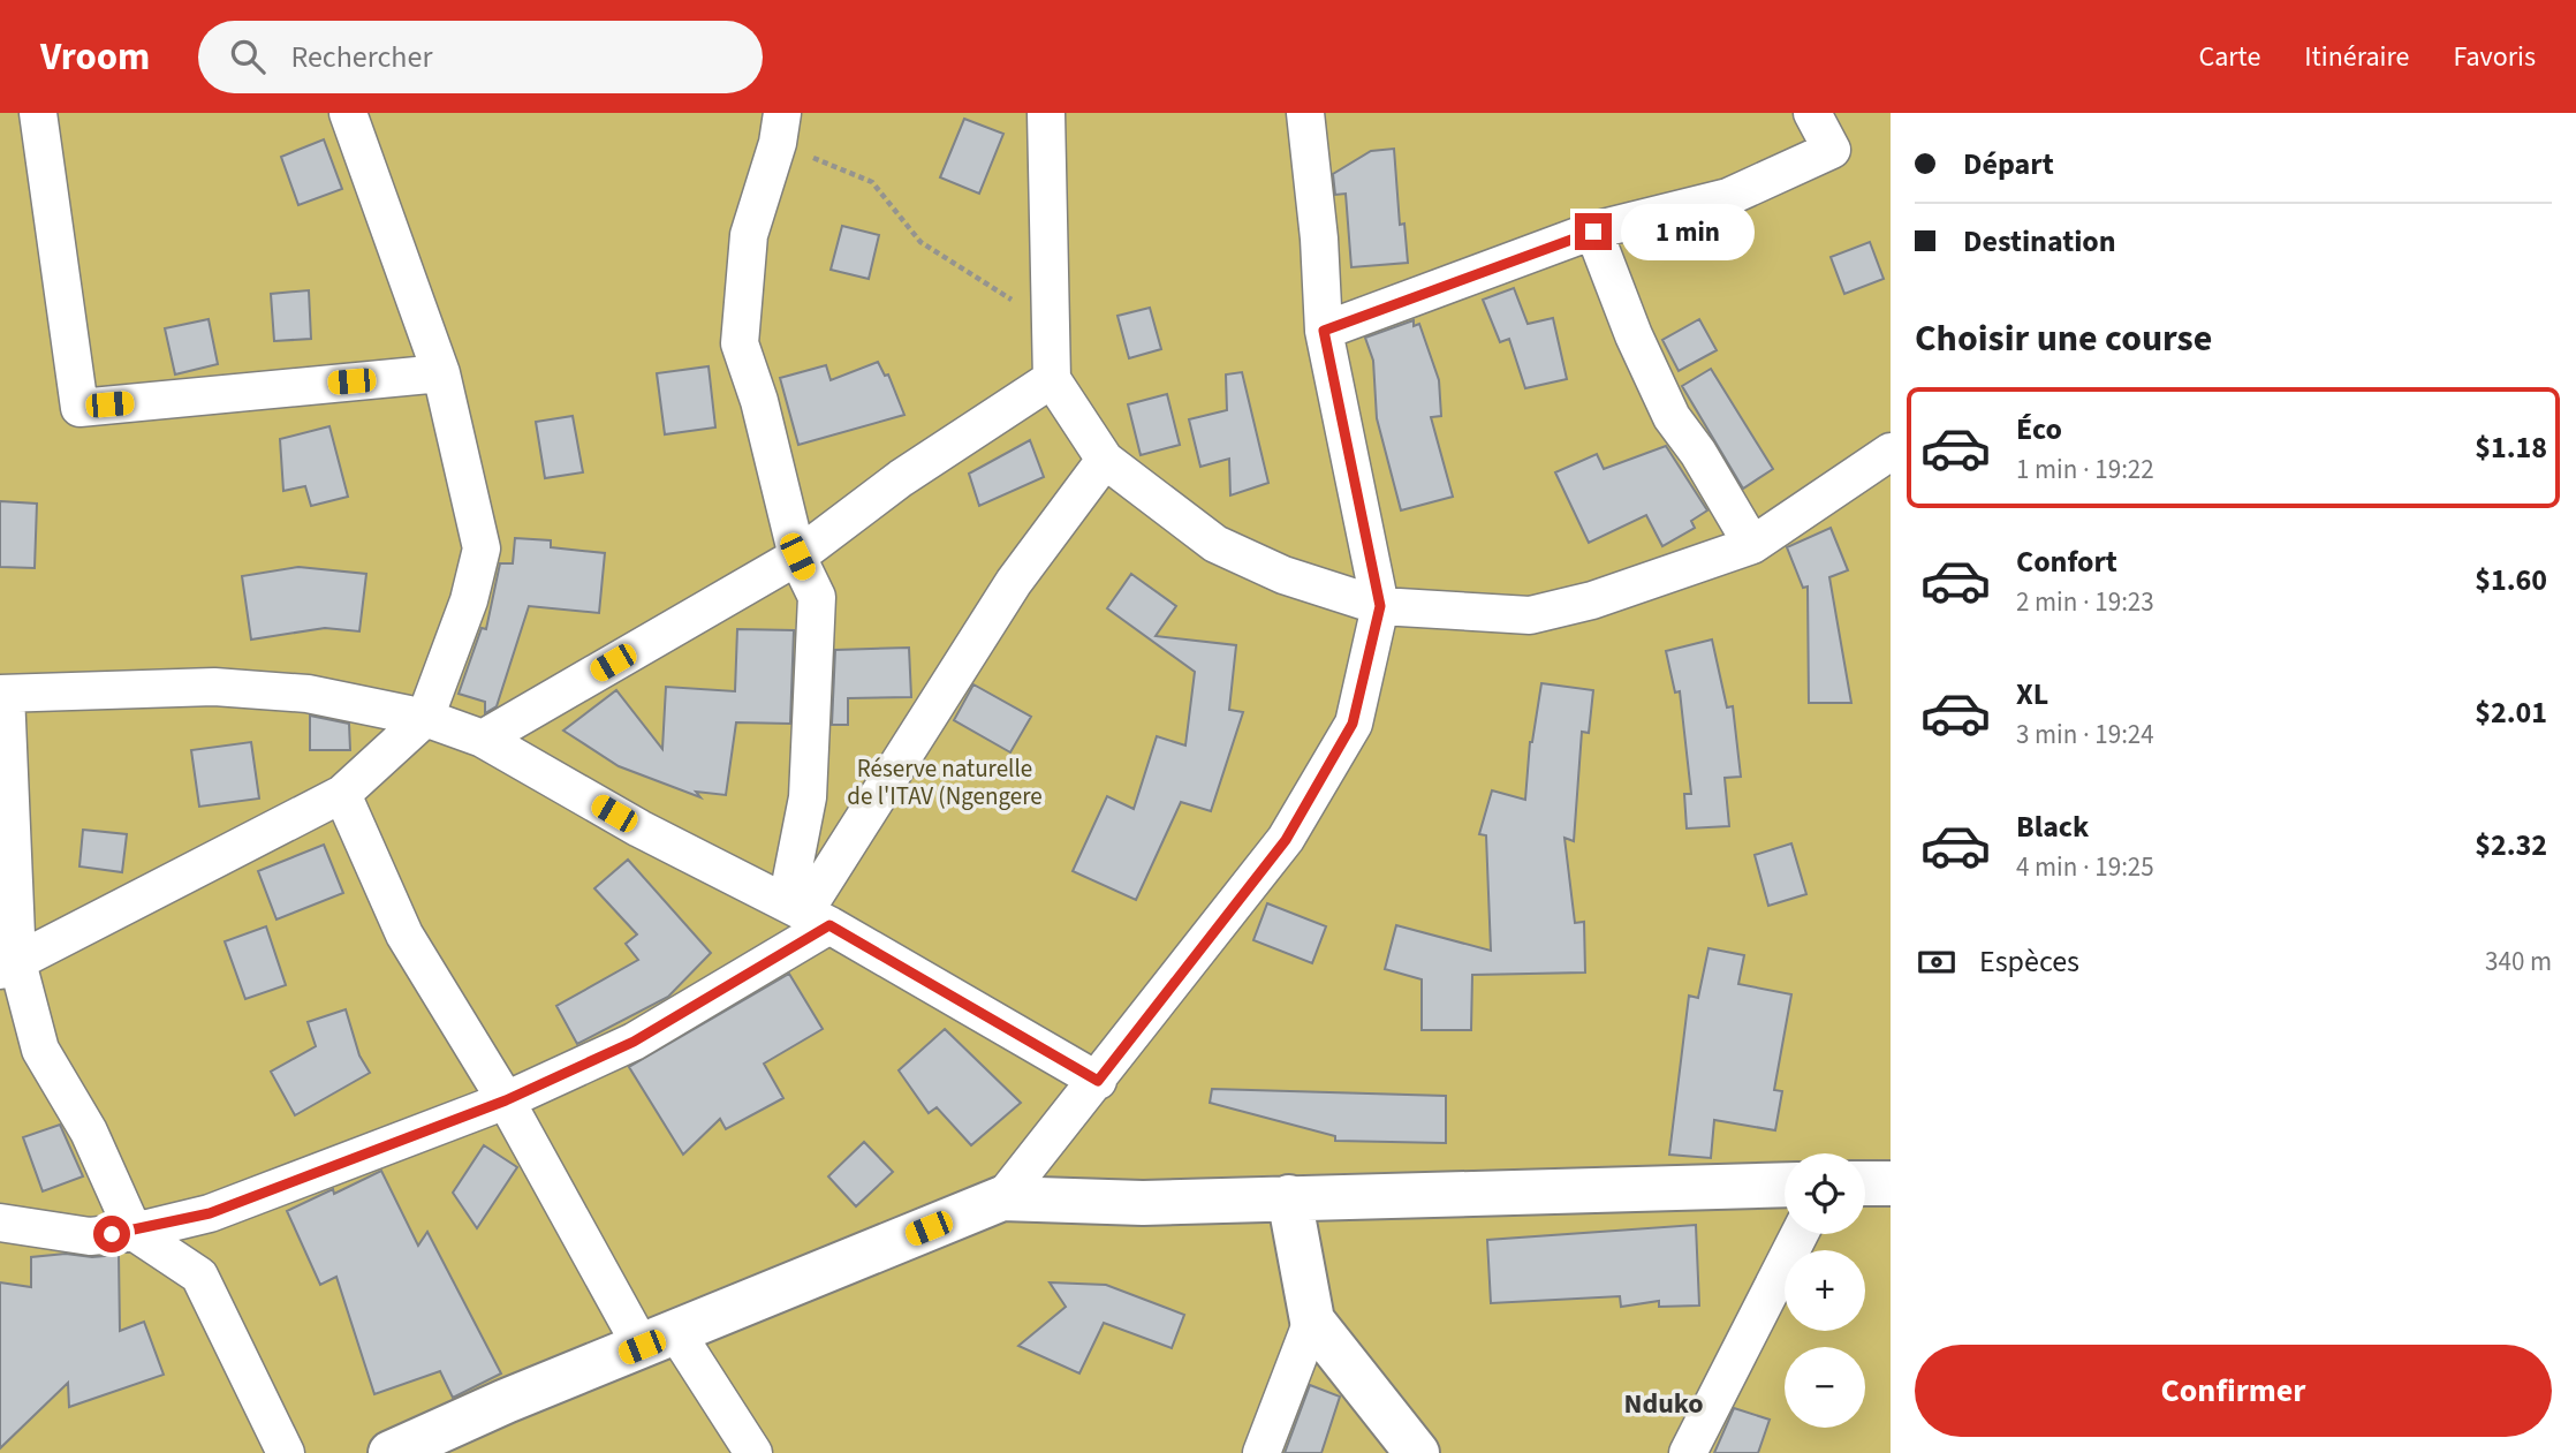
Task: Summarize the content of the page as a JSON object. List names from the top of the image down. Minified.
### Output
{"districts":["Nduko"],"parks":["Réserve naturelle de l'ITAV (Ngengere"],"page":{"header":"Vroom","search":"Rechercher","nav":["Carte","Itinéraire","Favoris"],"banner":["Départ","Destination"],"bubble":"1 min","heading":"Choisir une course","list":[{"name":"Éco","note":"1 min · 19:22","value":"$1.18"},{"name":"Confort","note":"2 min · 19:23","value":"$1.60"},{"name":"XL","note":"3 min · 19:24","value":"$2.01"},{"name":"Black","note":"4 min · 19:25","value":"$2.32"}],"pay":["Espèces","340 m"],"map_buttons":["+","−"],"buttons":"Confirmer"}}
